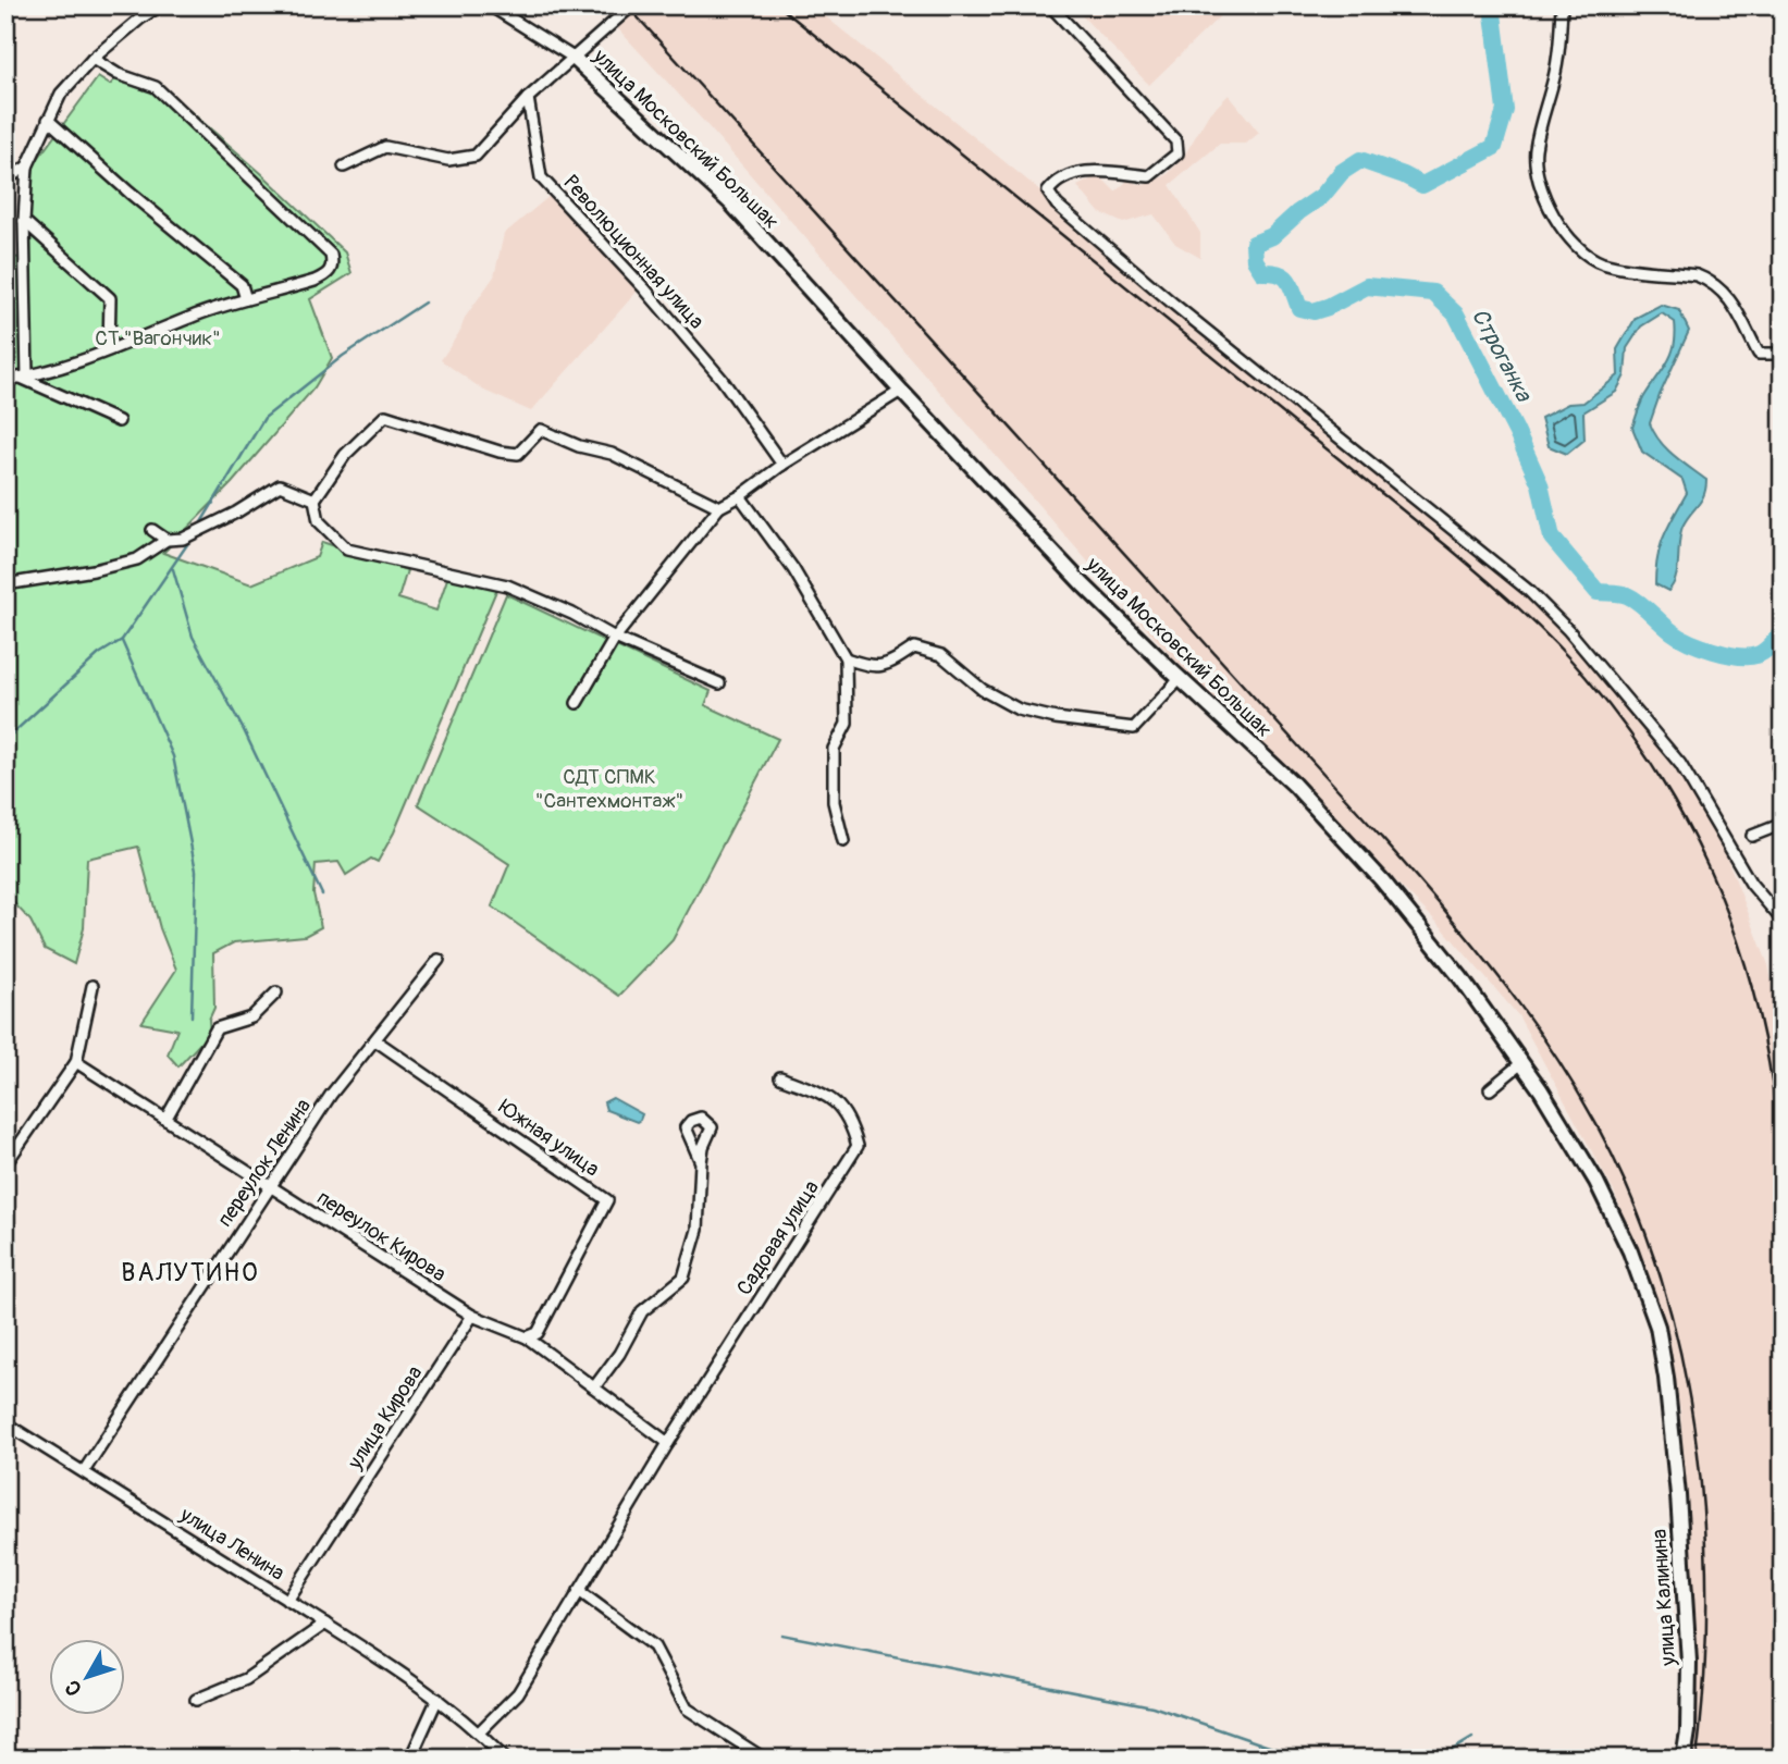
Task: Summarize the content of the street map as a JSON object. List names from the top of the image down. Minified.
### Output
{"streets":{"street":["улица Московский Большак","Революционная улица","Южная улица","переулок Ленина","переулок Кирова","Садовая улица","улица Кирова","улица Ленина","улица Калинина"]},"crossings":[["улица Московский Большак","улица Калинина"],["Южная улица","переулок Ленина"],["переулок Ленина","переулок Кирова"],["переулок Ленина","улица Ленина"],["переулок Кирова","улица Кирова"],["Садовая улица","улица Ленина"],["улица Кирова","улица Ленина"]],"districts":["ВАЛУТИНО"],"water":["Строганка"],"parks":["СТ \"Вагончик\"","СДТ СПМК \"Сантехмонтаж\""],"north":"bottom left"}
